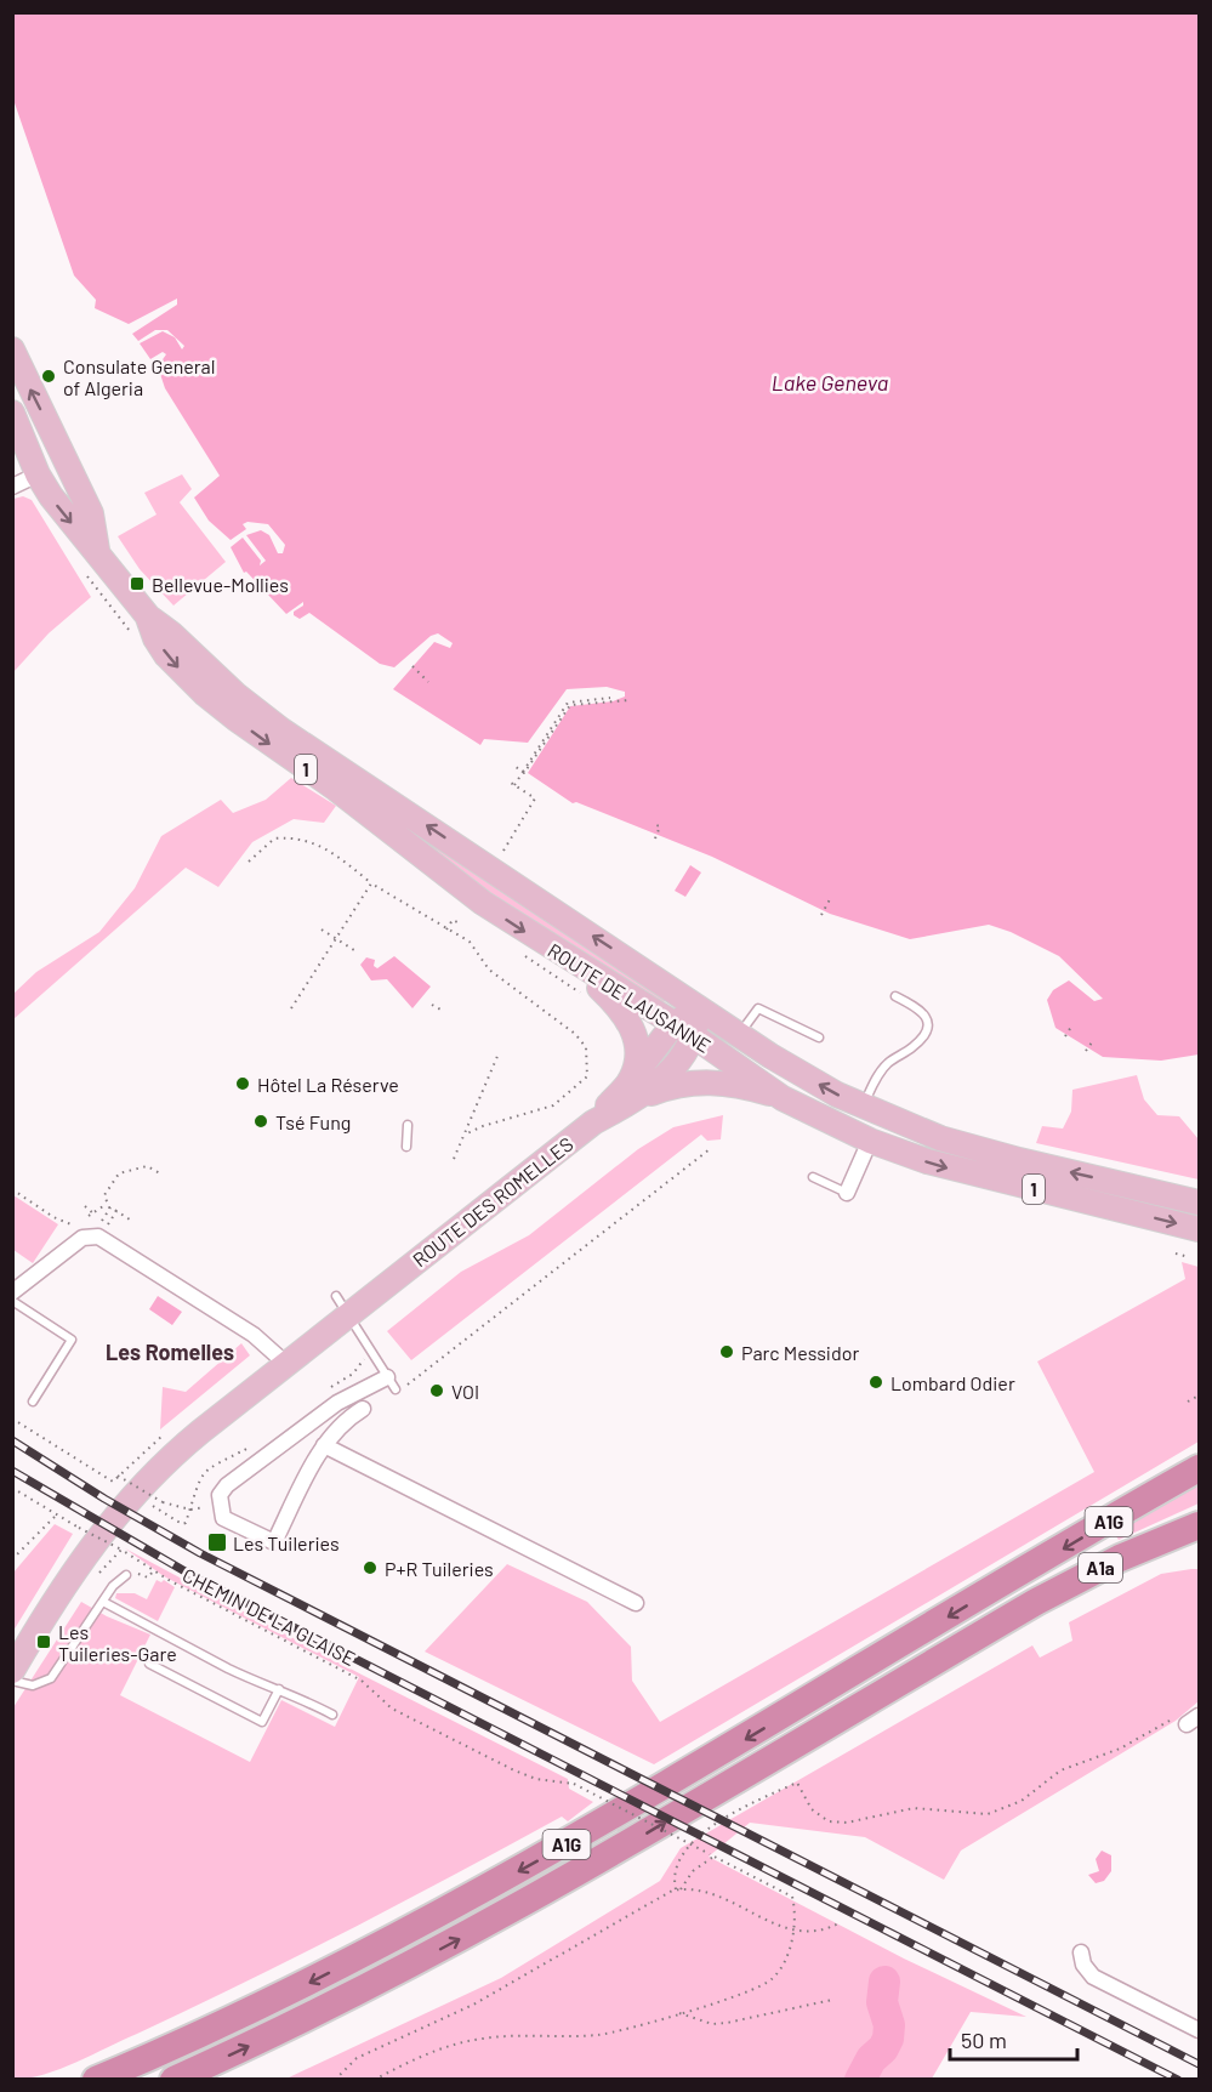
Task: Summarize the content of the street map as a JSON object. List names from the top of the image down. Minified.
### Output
{"streets":{"highway":["A1G","A1a"],"main road":["1","ROUTE DE LAUSANNE","ROUTE DES ROMELLES"],"path":["CHEMIN DE LA GLAISE"]},"crossings":[["A1G","A1a"]],"districts":["Les Romelles"],"water":["Lake Geneva"],"places":{"other":["Consulate General of Algeria","Hôtel La Réserve","Tsé Fung","Parc Messidor","Lombard Odier","VOI","P+R Tuileries"],"transit":["Bellevue-Mollies","Les Tuileries","Les Tuileries-Gare"]},"scale_bar":"50 m"}
